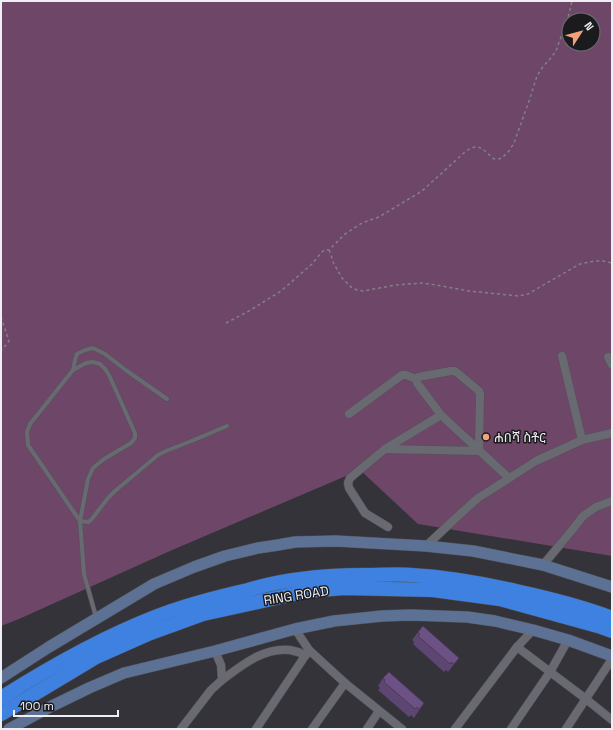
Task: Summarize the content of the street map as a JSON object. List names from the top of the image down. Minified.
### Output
{"streets":{"highway":["RING ROAD"]},"places":["ሐበሻ ስቶር"],"scale_bar":"100 m","north":"top right"}
